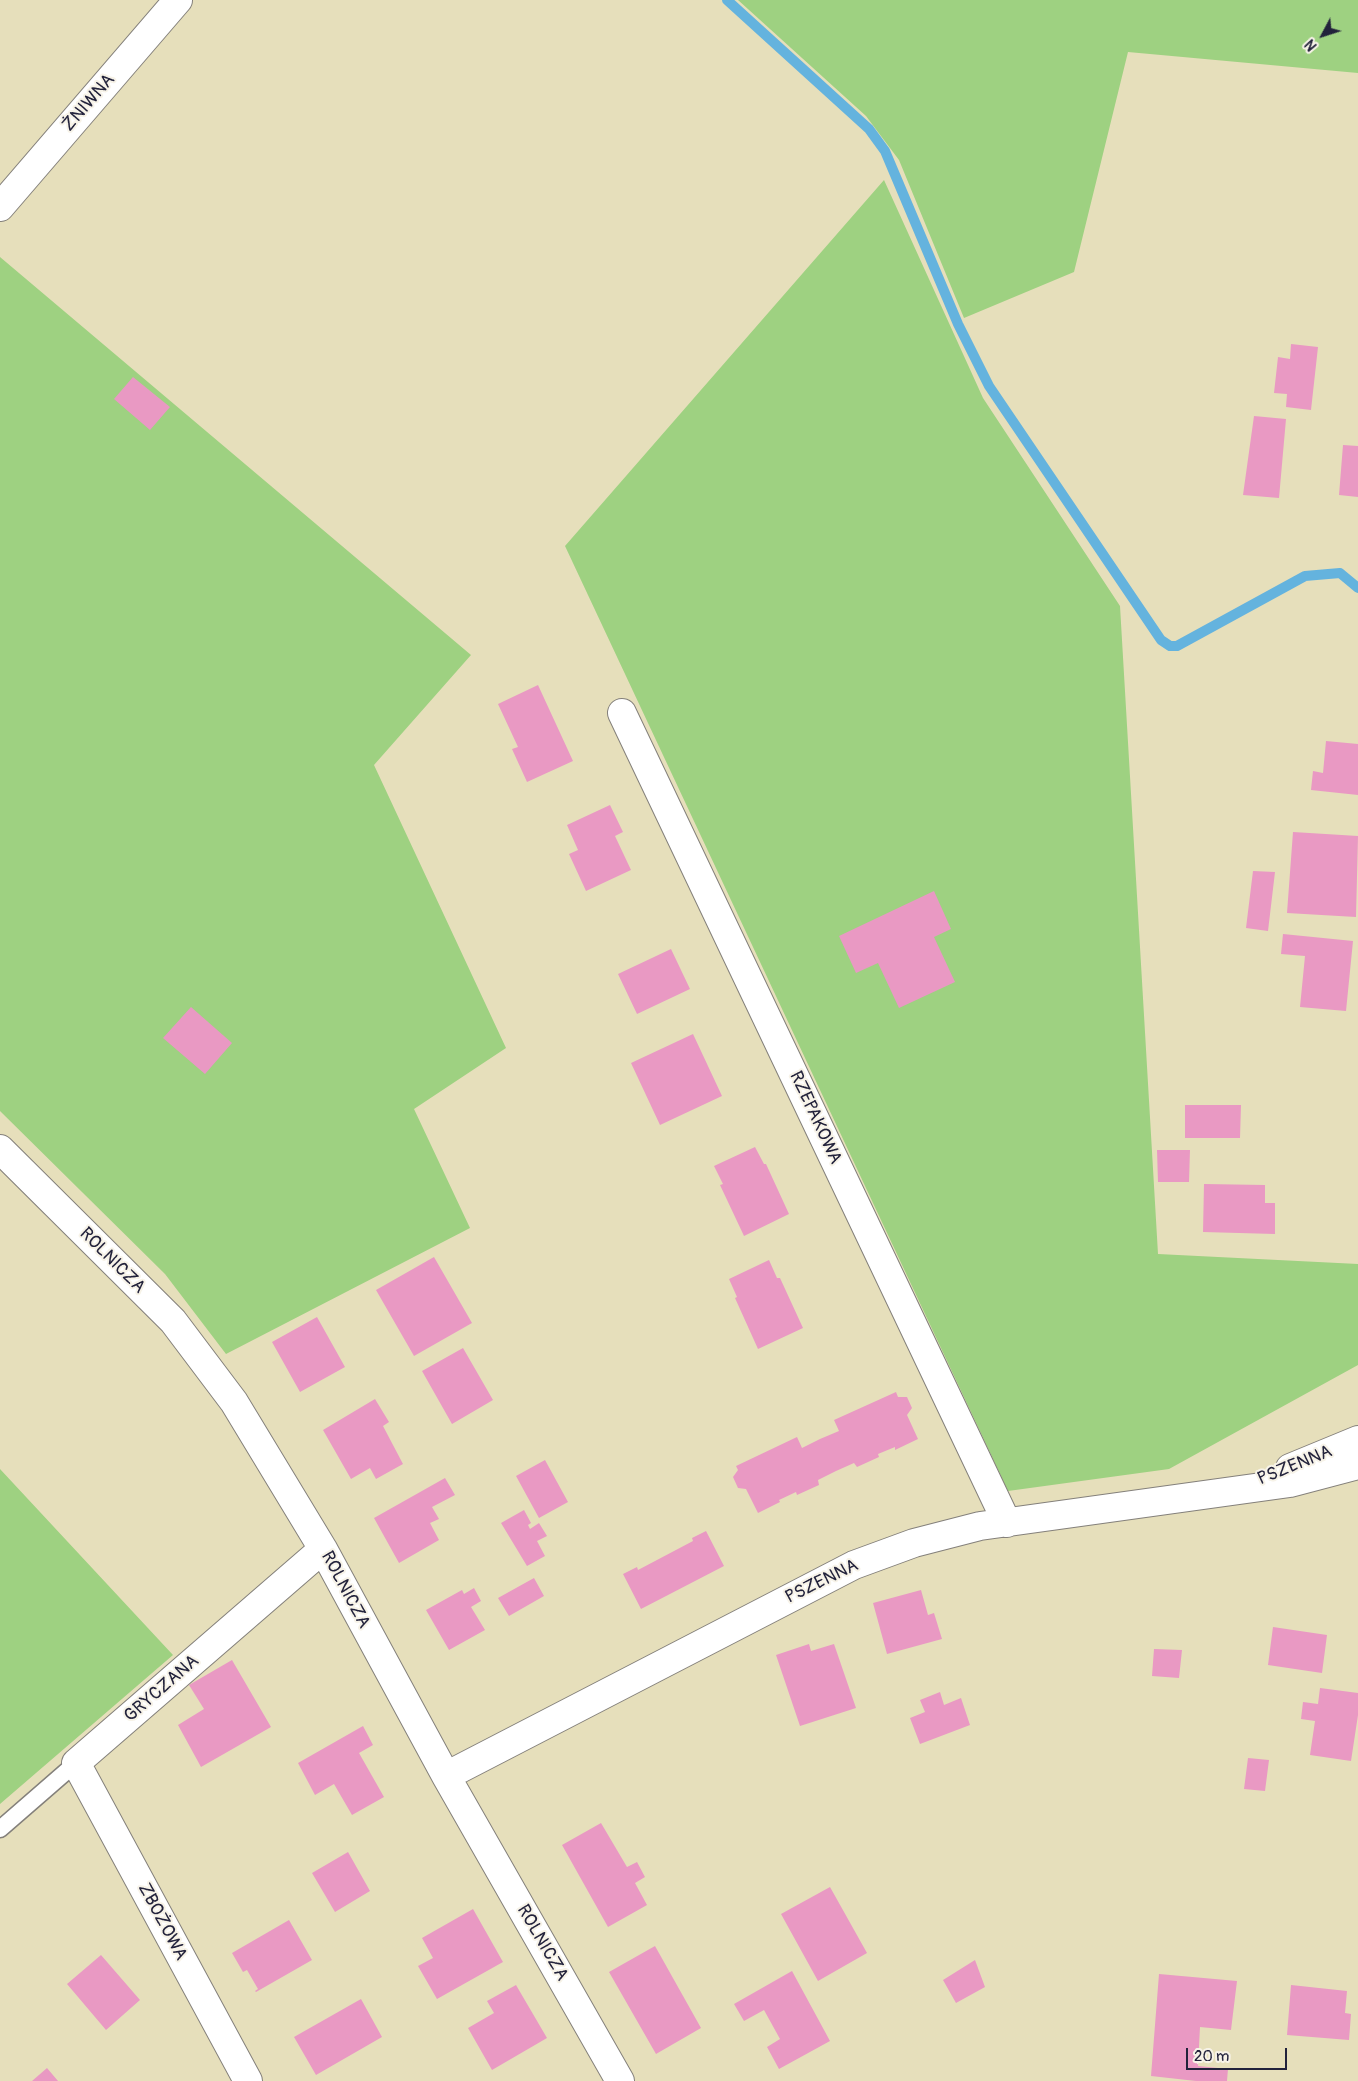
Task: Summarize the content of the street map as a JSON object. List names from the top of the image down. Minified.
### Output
{"streets":{"street":["ŻNIWNA","RZEPAKOWA","ROLNICZA","PSZENNA","GRYCZANA","ZBOŻOWA"]},"crossings":[["RZEPAKOWA","PSZENNA"],["ROLNICZA","PSZENNA"],["ROLNICZA","GRYCZANA"],["GRYCZANA","ZBOŻOWA"]],"scale_bar":"20 m","north":"bottom left"}
